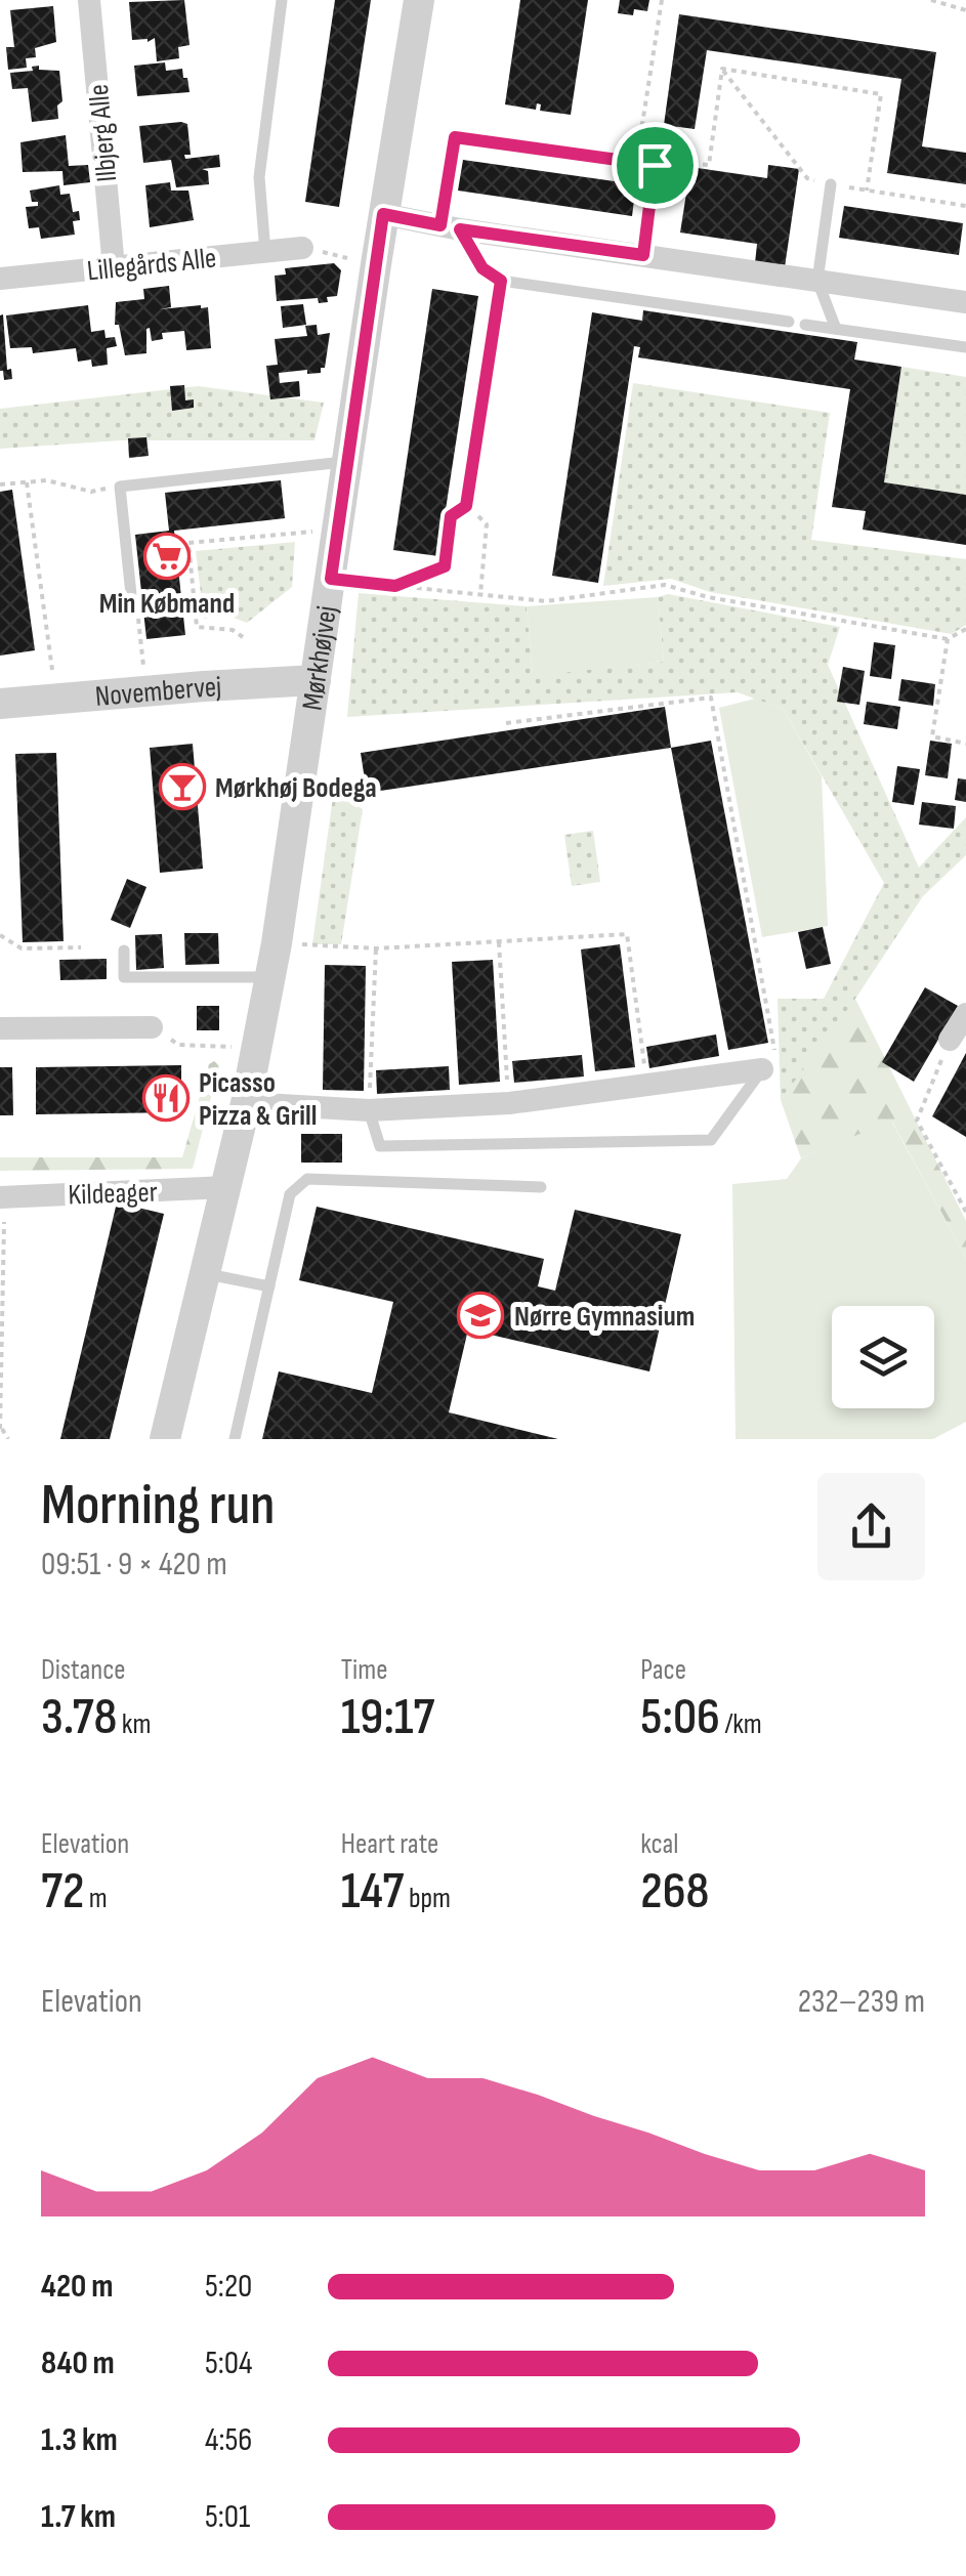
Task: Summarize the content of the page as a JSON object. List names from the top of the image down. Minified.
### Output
{"streets":{"street":["Ilbjerg Alle","Lillegårds Alle","Mørkhøjvej","Novembervej","Kildeager"]},"crossings":[["Ilbjerg Alle","Lillegårds Alle"],["Mørkhøjvej","Novembervej"],["Mørkhøjvej","Kildeager"]],"places":{"supermarket":["Min Købmand"],"bar":["Mørkhøj Bodega"],"restaurant":["Picasso Pizza & Grill"],"school or university":["Nørre Gymnasium"]},"page":{"heading":["Morning run","09:51 · 9 × 420 m"],"stats":[["Distance","3.78 km"],["Time","19:17"],["Pace","5:06 /km"],["Elevation","72 m"],["Heart rate","147 bpm"],["kcal","268"]],"chart":["Elevation","232–239 m"],"list":[{"name":"420 m","note":"5:20"},{"name":"840 m","note":"5:04"},{"name":"1.3 km","note":"4:56"},{"name":"1.7 km","note":"5:01"}]}}
